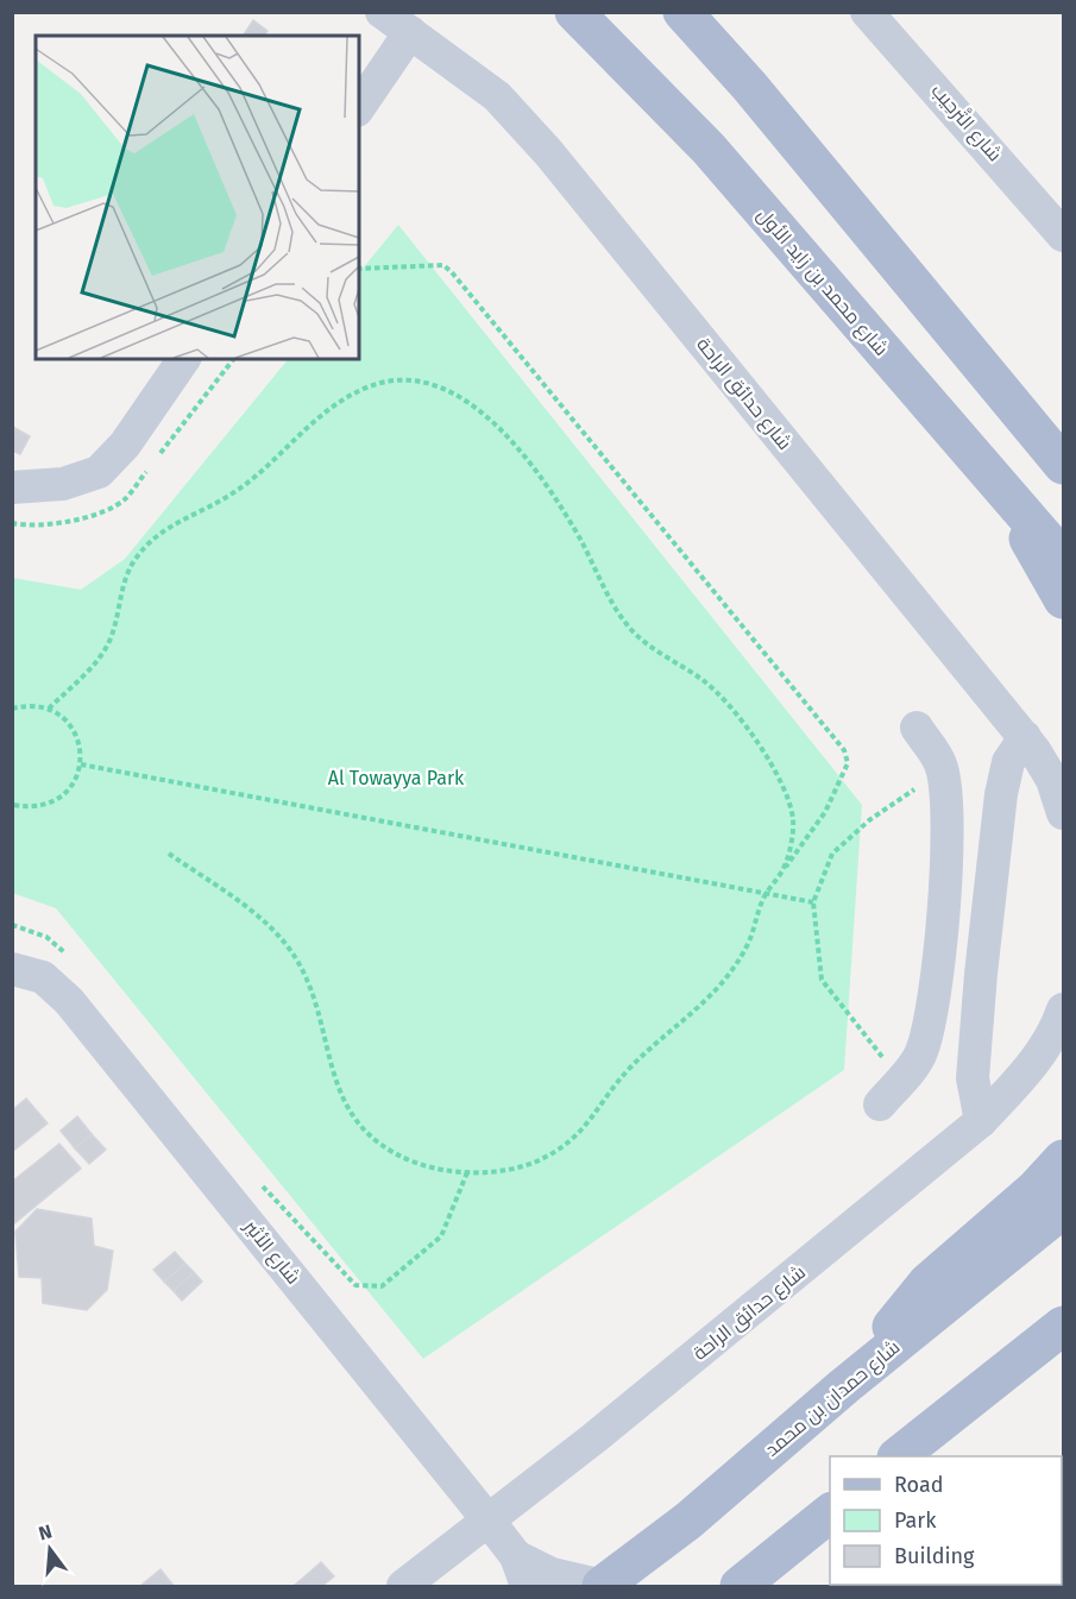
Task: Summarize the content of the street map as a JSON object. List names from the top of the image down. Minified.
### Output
{"streets":{"main road":["شارع محمد بن زايد الأول","شارع حمدان بن محمد"],"street":["شارع التَّرحِيب","شارع حدائق الراحة","شارع الأثير"]},"crossings":[["شارع حدائق الراحة","شارع الأثير"],["شارع الأثير","شارع حمدان بن محمد"]],"parks":["Al Towayya Park"],"legend":["Road","Park","Building"],"north":"top"}
